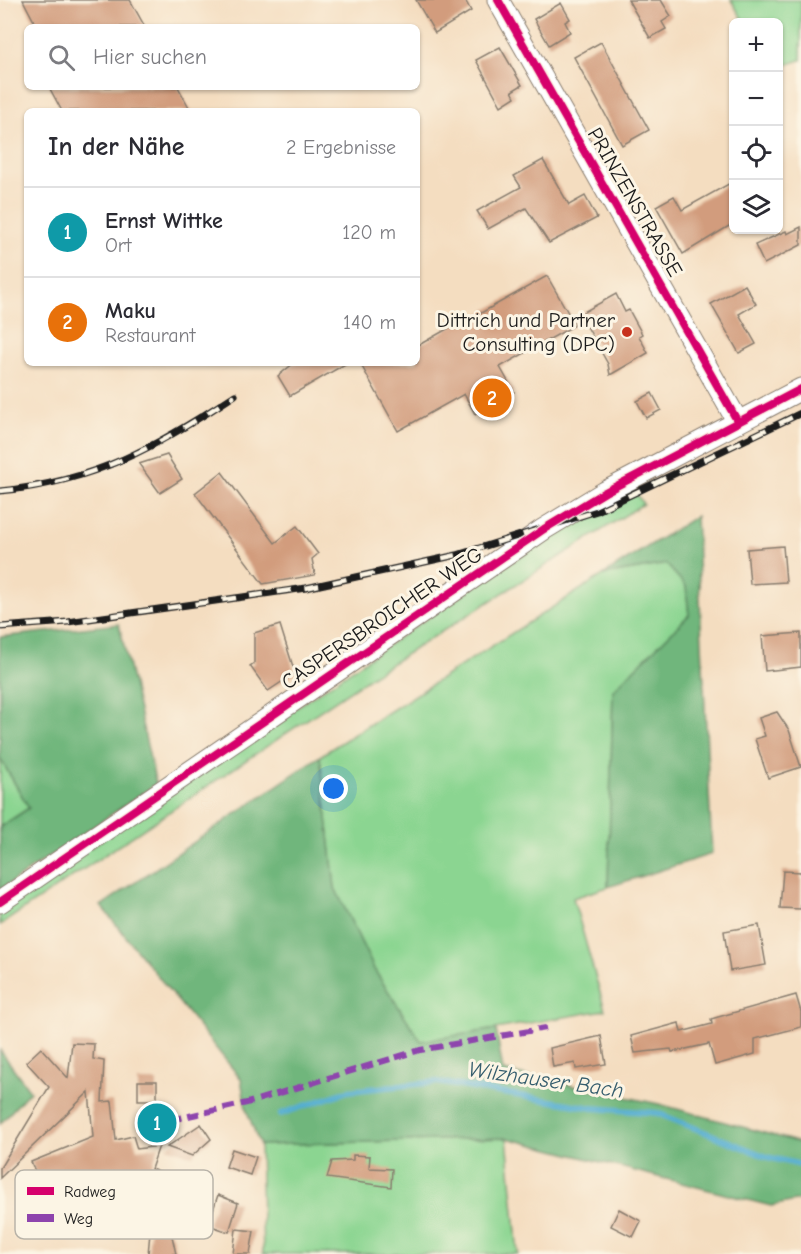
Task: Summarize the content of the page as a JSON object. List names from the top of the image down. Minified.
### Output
{"streets":{"street":["PRINZENSTRASSE","CASPERSBROICHER WEG"]},"crossings":[["PRINZENSTRASSE","CASPERSBROICHER WEG"]],"water":["Wilzhauser Bach"],"places":["Dittrich und Partner Consulting (DPC)"],"legend":["Radweg","Weg"],"page":{"map_buttons":["+","−"],"search":"Hier suchen","heading":["In der Nähe","2 Ergebnisse"],"list":[{"mark":"1","name":"Ernst Wittke","note":"Ort","value":"120 m"},{"mark":"2","name":"Maku","note":"Restaurant","value":"140 m"}],"pins":["2","1"]}}
